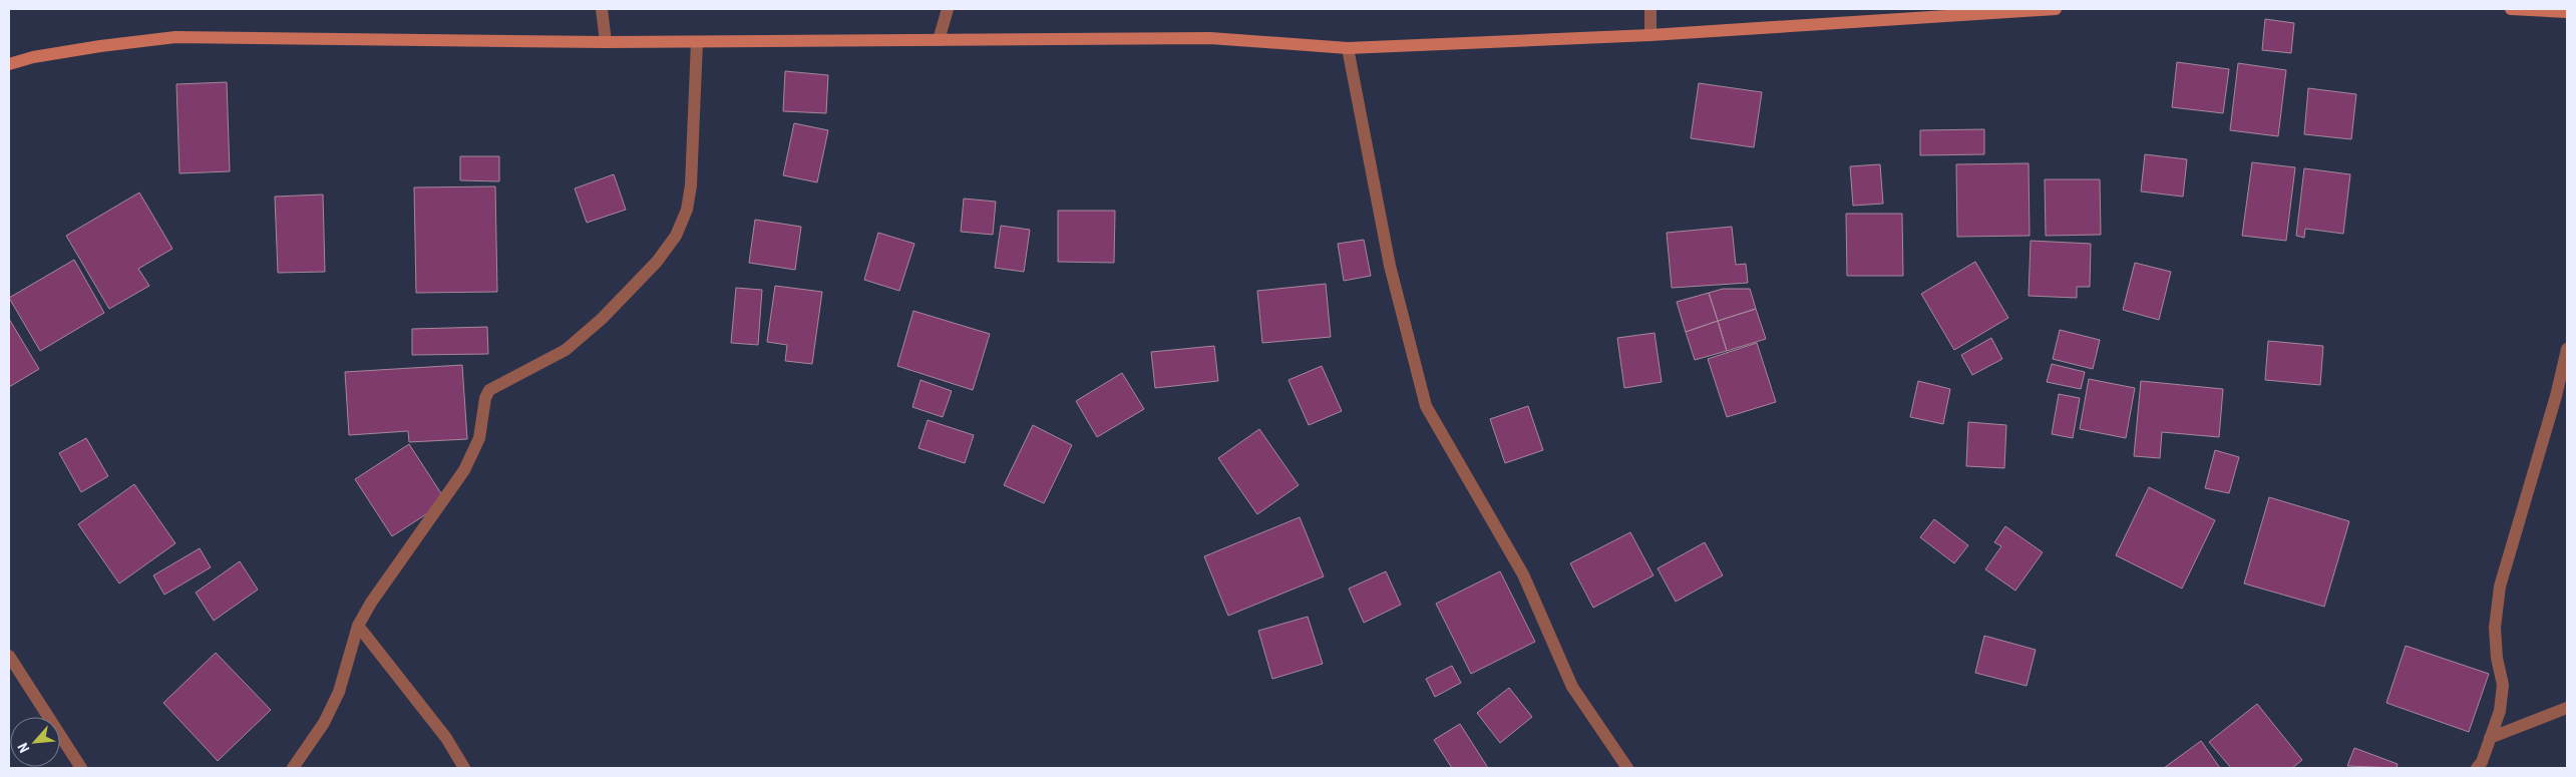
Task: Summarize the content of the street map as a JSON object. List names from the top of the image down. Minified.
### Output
{"north":"bottom left"}
